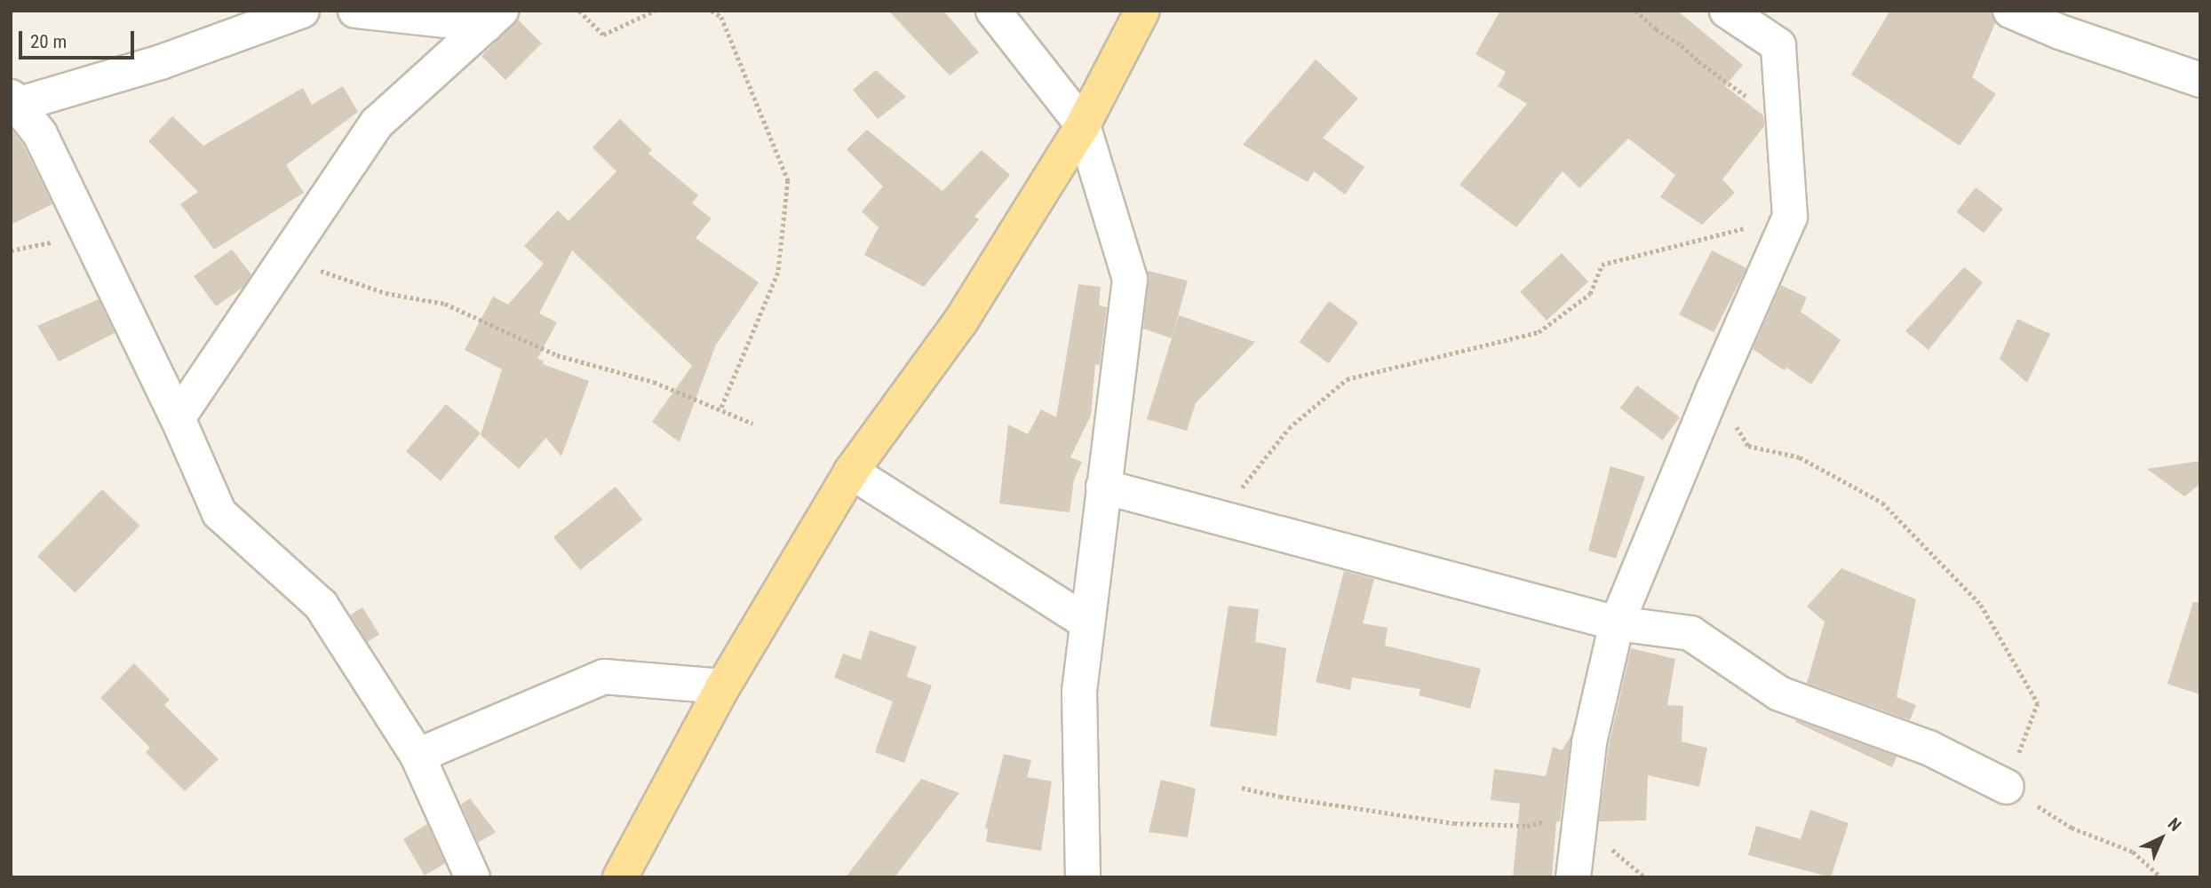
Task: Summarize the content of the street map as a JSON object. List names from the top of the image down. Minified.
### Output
{"scale_bar":"20 m","north":"top right"}
